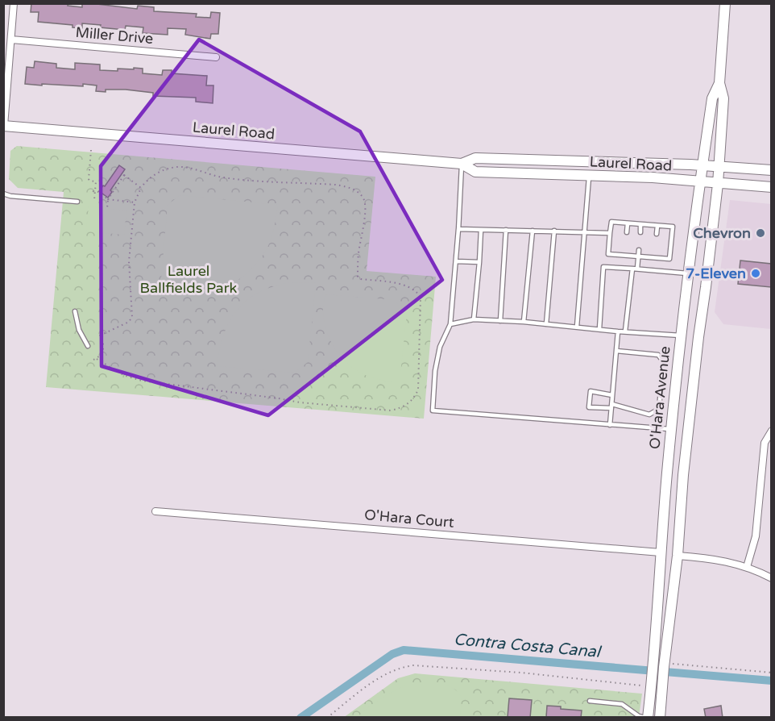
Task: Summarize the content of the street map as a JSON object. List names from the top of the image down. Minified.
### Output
{"streets":{"main road":["Laurel Road","O'Hara Avenue"],"street":["Miller Drive","O'Hara Court"]},"crossings":[["Laurel Road","O'Hara Avenue"],["O'Hara Avenue","O'Hara Court"]],"water":["Contra Costa Canal"],"parks":["Laurel Ballfields Park"],"places":["Chevron","7-Eleven"]}
